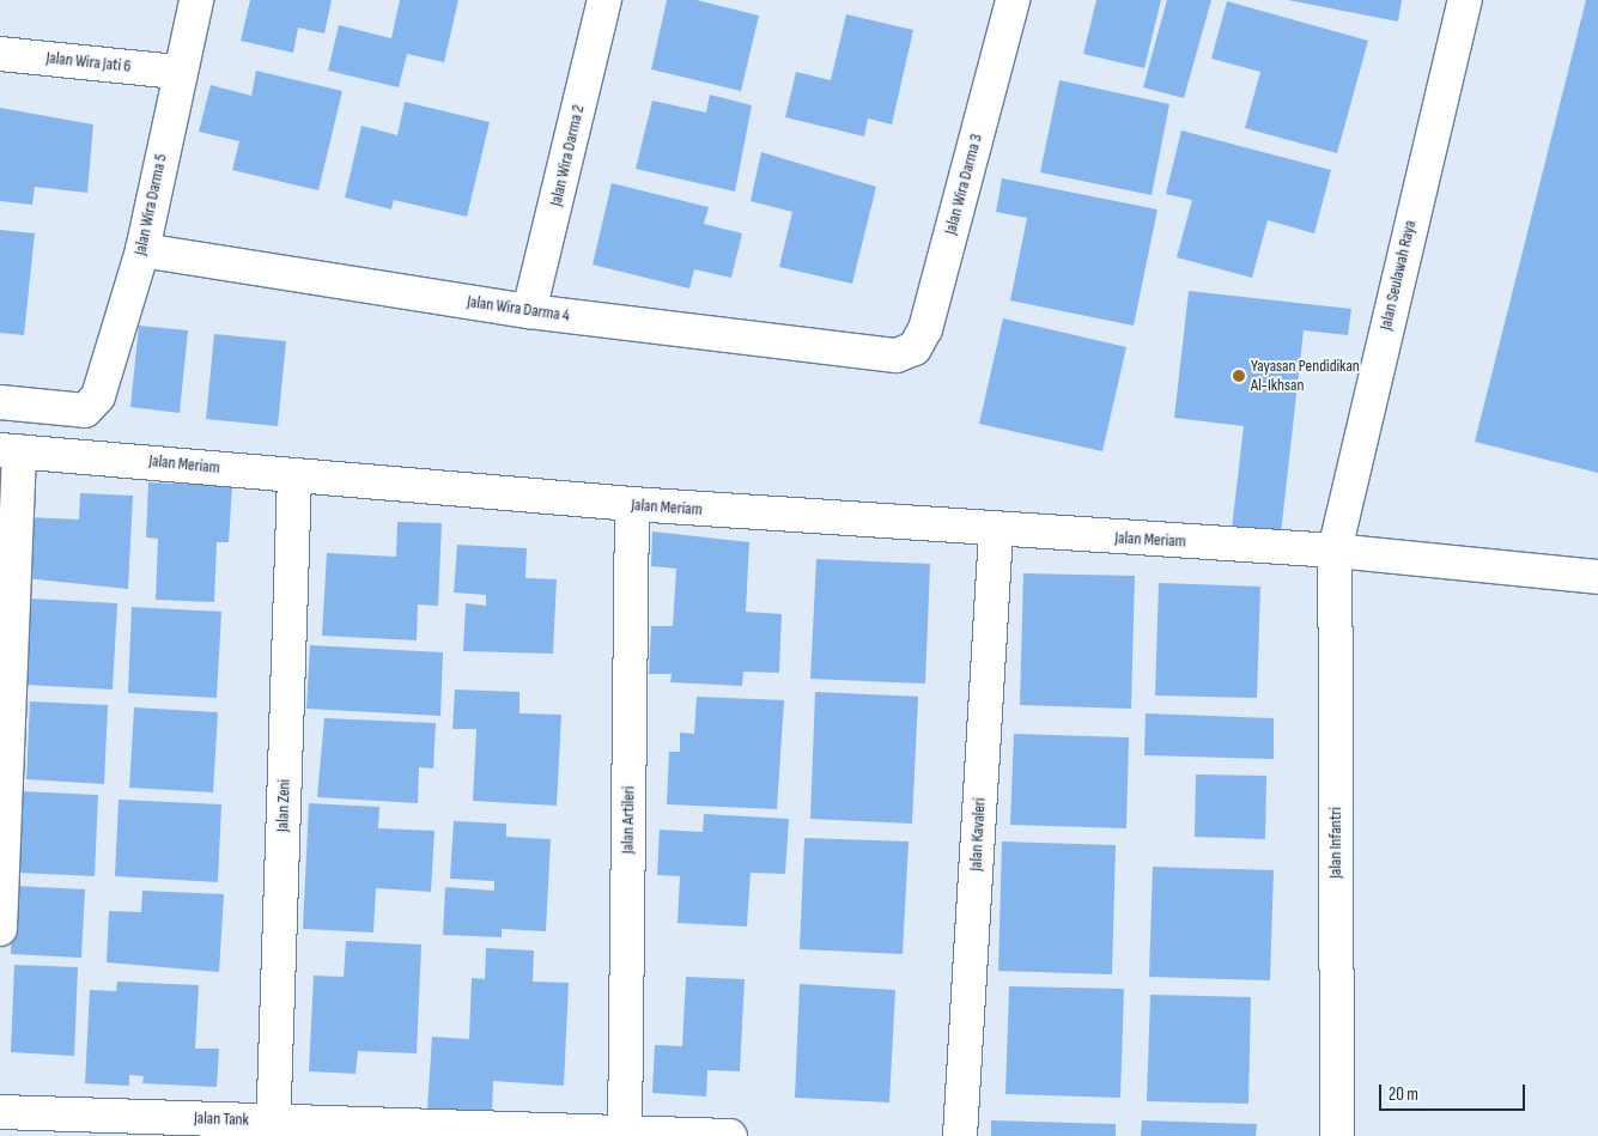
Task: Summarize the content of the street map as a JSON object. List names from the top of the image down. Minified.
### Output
{"streets":{"street":["Jalan Wira Jati 6","Jalan Wira Darma 2","Jalan Wira Darma 3","Jalan Wira Darma 5","Jalan Seulawah Raya","Jalan Wira Darma 4","Jalan Meriam","Jalan Zeni","Jalan Artileri","Jalan Kavaleri","Jalan Infantri","Jalan Tank"]},"crossings":[["Jalan Wira Jati 6","Jalan Wira Darma 5"],["Jalan Wira Darma 2","Jalan Wira Darma 4"],["Jalan Wira Darma 3","Jalan Wira Darma 4"],["Jalan Wira Darma 5","Jalan Wira Darma 4"],["Jalan Seulawah Raya","Jalan Meriam"],["Jalan Seulawah Raya","Jalan Infantri"],["Jalan Meriam","Jalan Zeni"],["Jalan Meriam","Jalan Artileri"],["Jalan Meriam","Jalan Kavaleri"],["Jalan Meriam","Jalan Infantri"],["Jalan Zeni","Jalan Tank"],["Jalan Artileri","Jalan Tank"]],"places":["Yayasan Pendidikan Al-Ikhsan"],"scale_bar":"20 m"}
